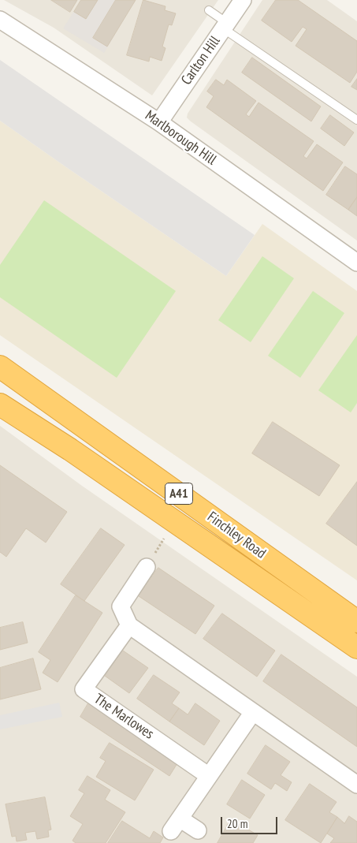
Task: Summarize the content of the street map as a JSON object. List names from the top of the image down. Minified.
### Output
{"streets":{"highway":["A41","Finchley Road"],"street":["Carlton Hill","Marlborough Hill","The Marlowes"]},"crossings":[["Carlton Hill","Marlborough Hill"]],"scale_bar":"20 m"}
